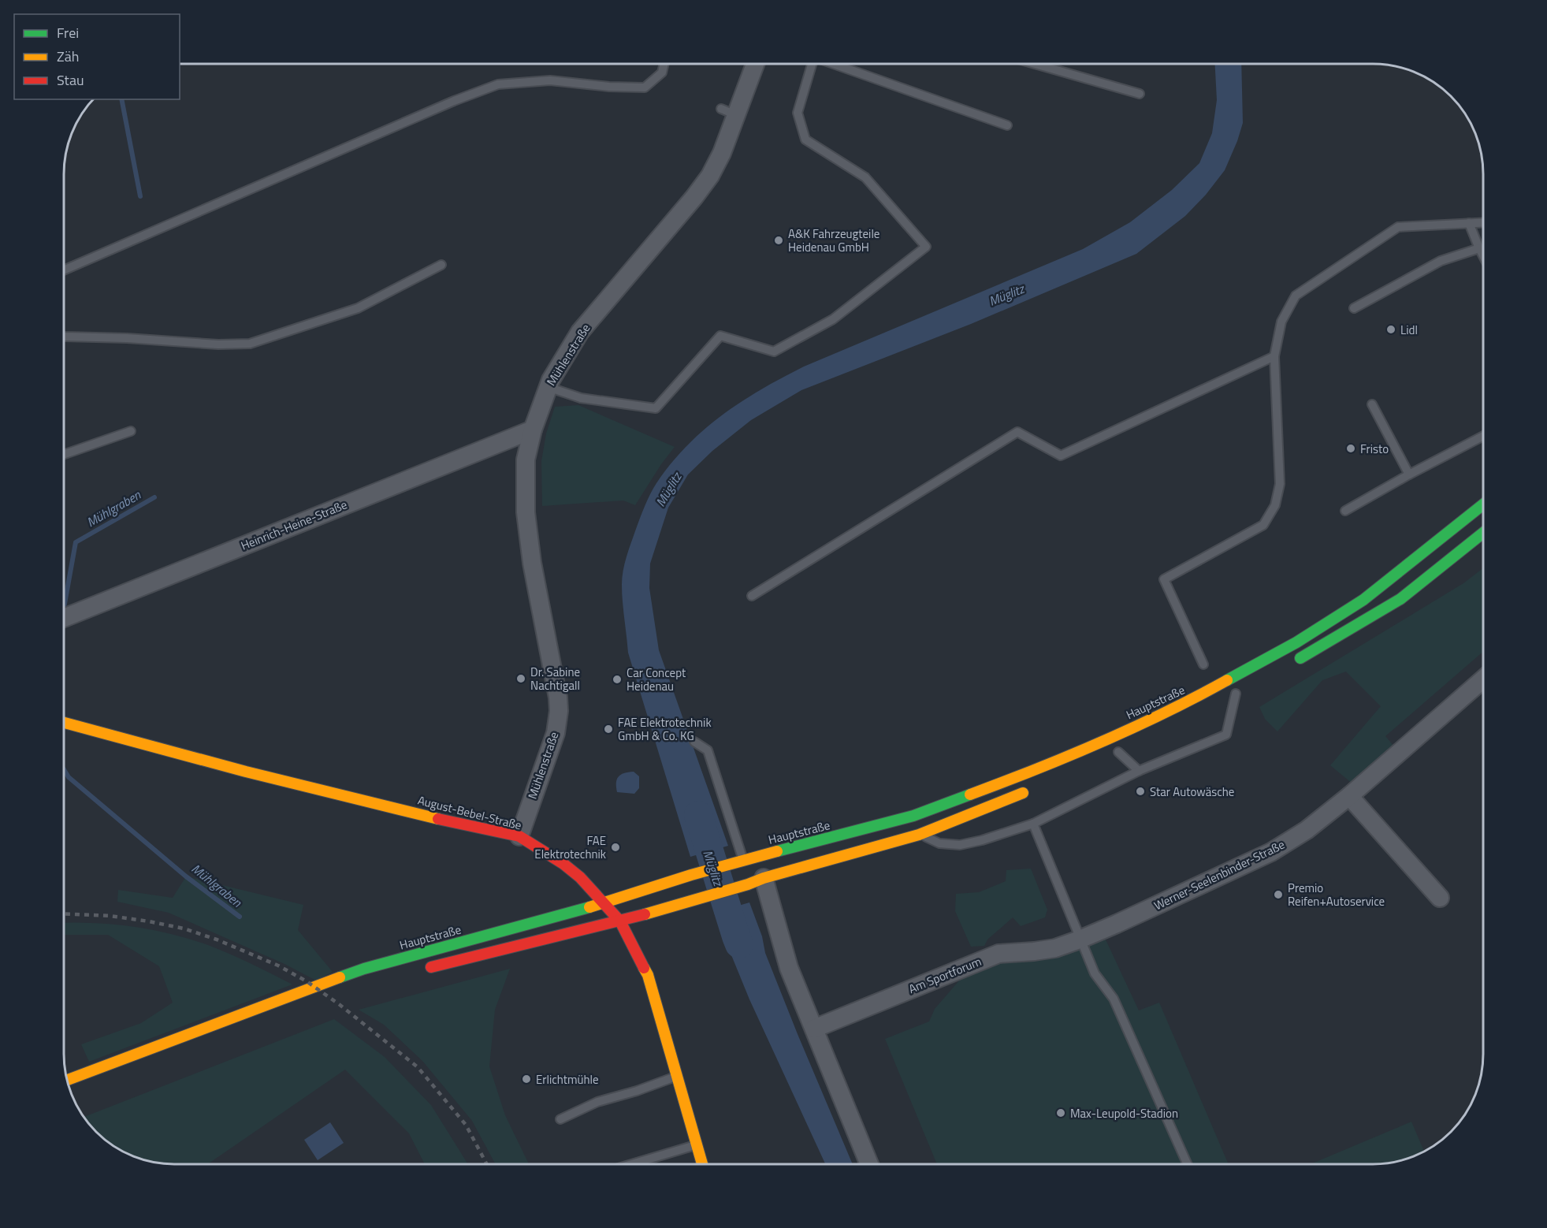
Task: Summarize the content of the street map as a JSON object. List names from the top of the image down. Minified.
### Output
{"streets":{"main road":["Hauptstraße","August-Bebel-Straße"],"street":["Mühlenstraße","Heinrich-Heine-Straße","Werner-Seelenbinder-Straße","Am Sportforum"]},"crossings":[["Mühlenstraße","Heinrich-Heine-Straße"],["Mühlenstraße","August-Bebel-Straße"],["Hauptstraße","August-Bebel-Straße"],["Werner-Seelenbinder-Straße","Am Sportforum"]],"water":["Müglitz","Mühlgraben"],"places":["A&K Fahrzeugteile Heidenau GmbH","Lidl","Fristo","Dr. Sabine Nachtigall","Car Concept Heidenau","FAE Elektrotechnik GmbH & Co. KG","Star Autowäsche","FAE Elektrotechnik","Premio Reifen+Autoservice","Erlichtmühle","Max-Leupold-Stadion"],"legend":["Frei","Zäh","Stau"]}
